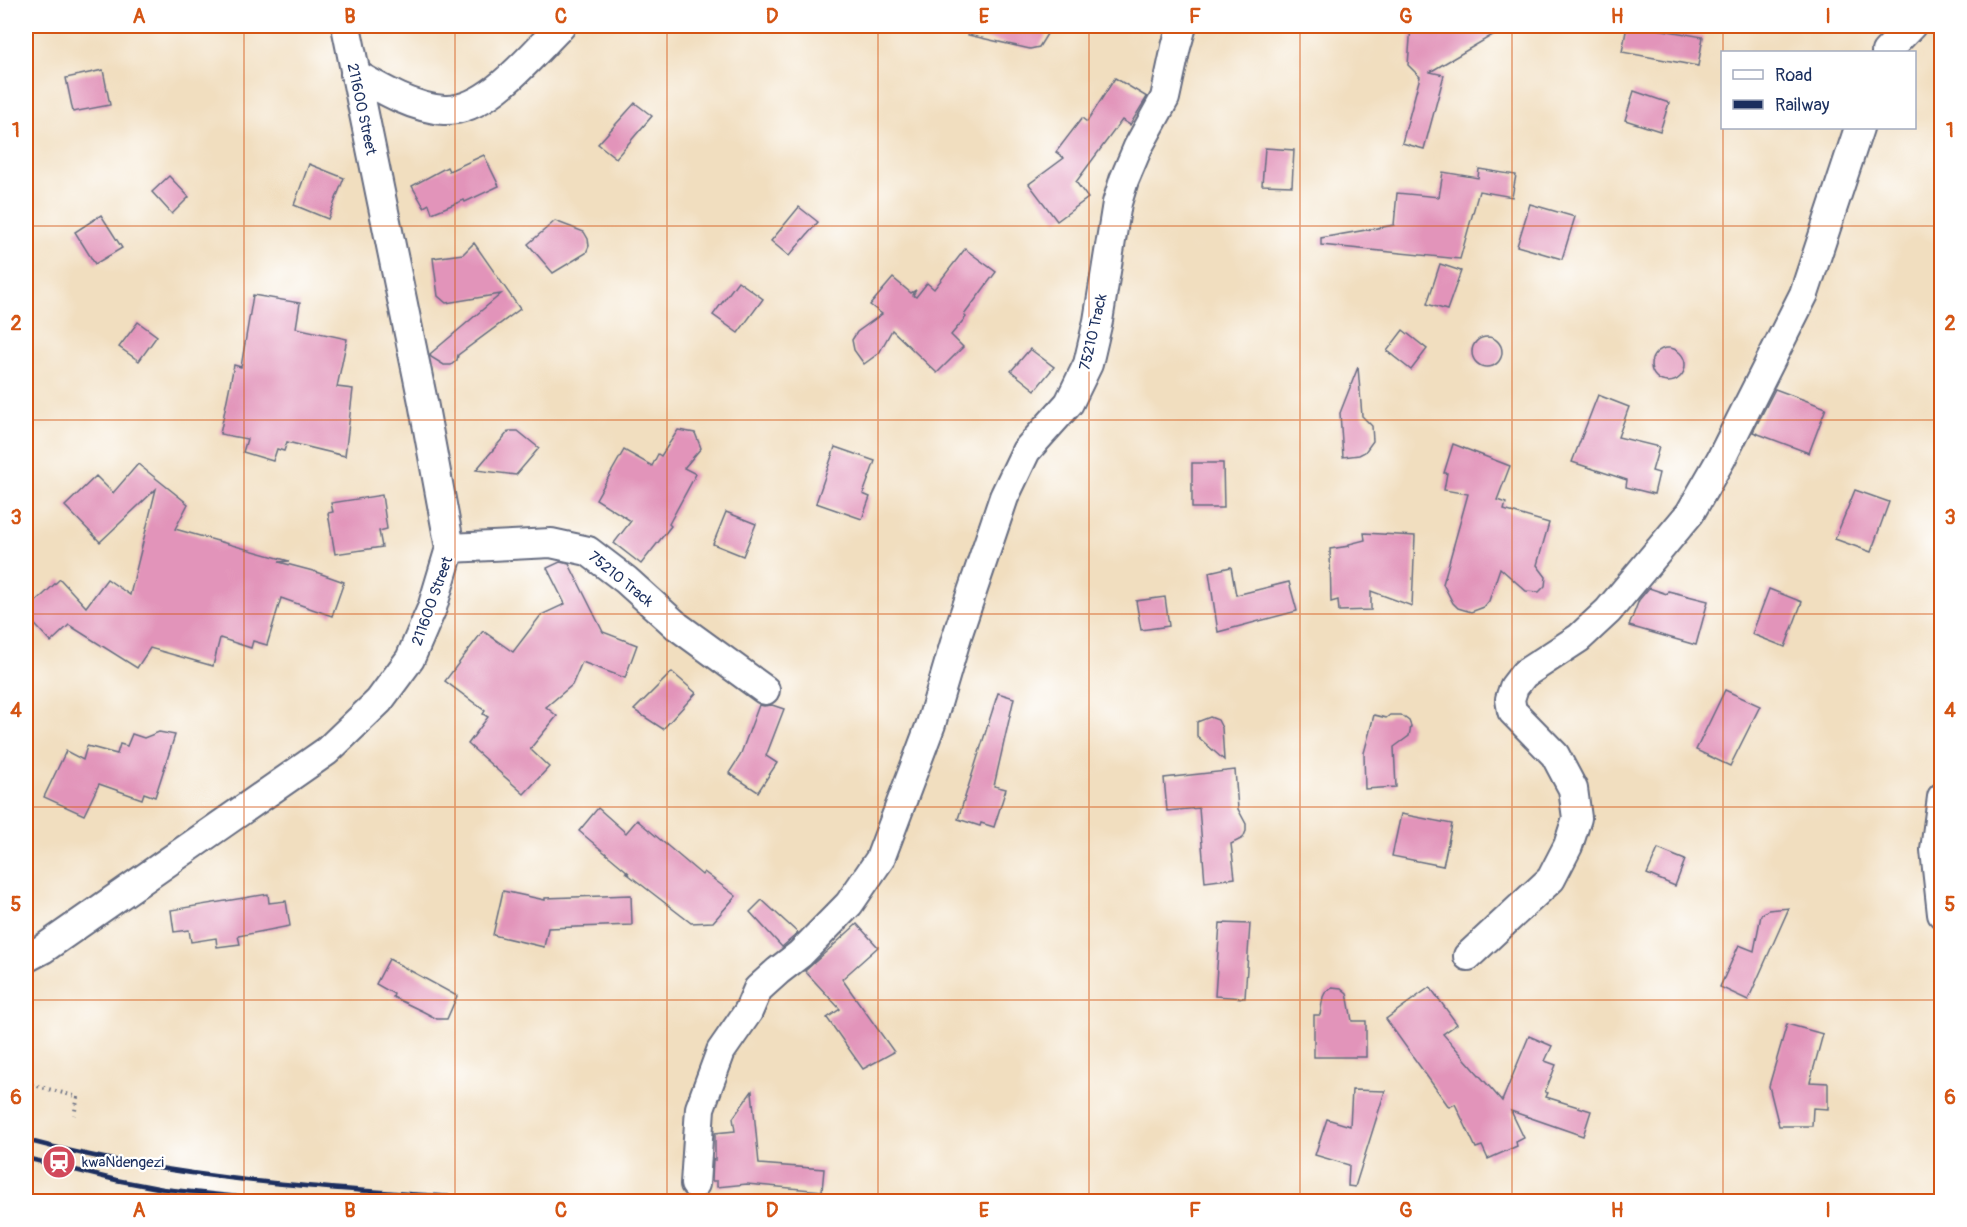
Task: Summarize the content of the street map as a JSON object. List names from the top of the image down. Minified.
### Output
{"streets":{"street":["211600 Street","75210 Track"]},"crossings":[["211600 Street","75210 Track"]],"places":{"station":["kwaNdengezi"]},"legend":["Road","Railway"],"grid":{"columns":["A","B","C","D","E","F","G","H","I"],"rows":["1","2","3","4","5","6"]}}
